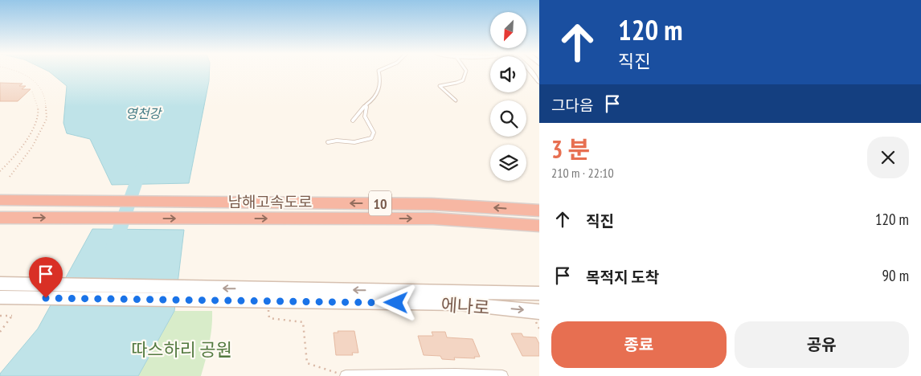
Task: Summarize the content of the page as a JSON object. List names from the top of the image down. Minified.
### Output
{"streets":{"highway":["남해고속도로","10"],"street":["에나로"]},"water":["영천강"],"parks":["따스하리 공원"],"north":"bottom left","page":{"turn":["120 m","직진"],"then":"그다음","heading":["3 분","210 m · 22:10"],"list":[{"name":"직진","value":"120 m"},{"name":"목적지 도착","value":"90 m"}],"buttons":["종료","공유"]}}
